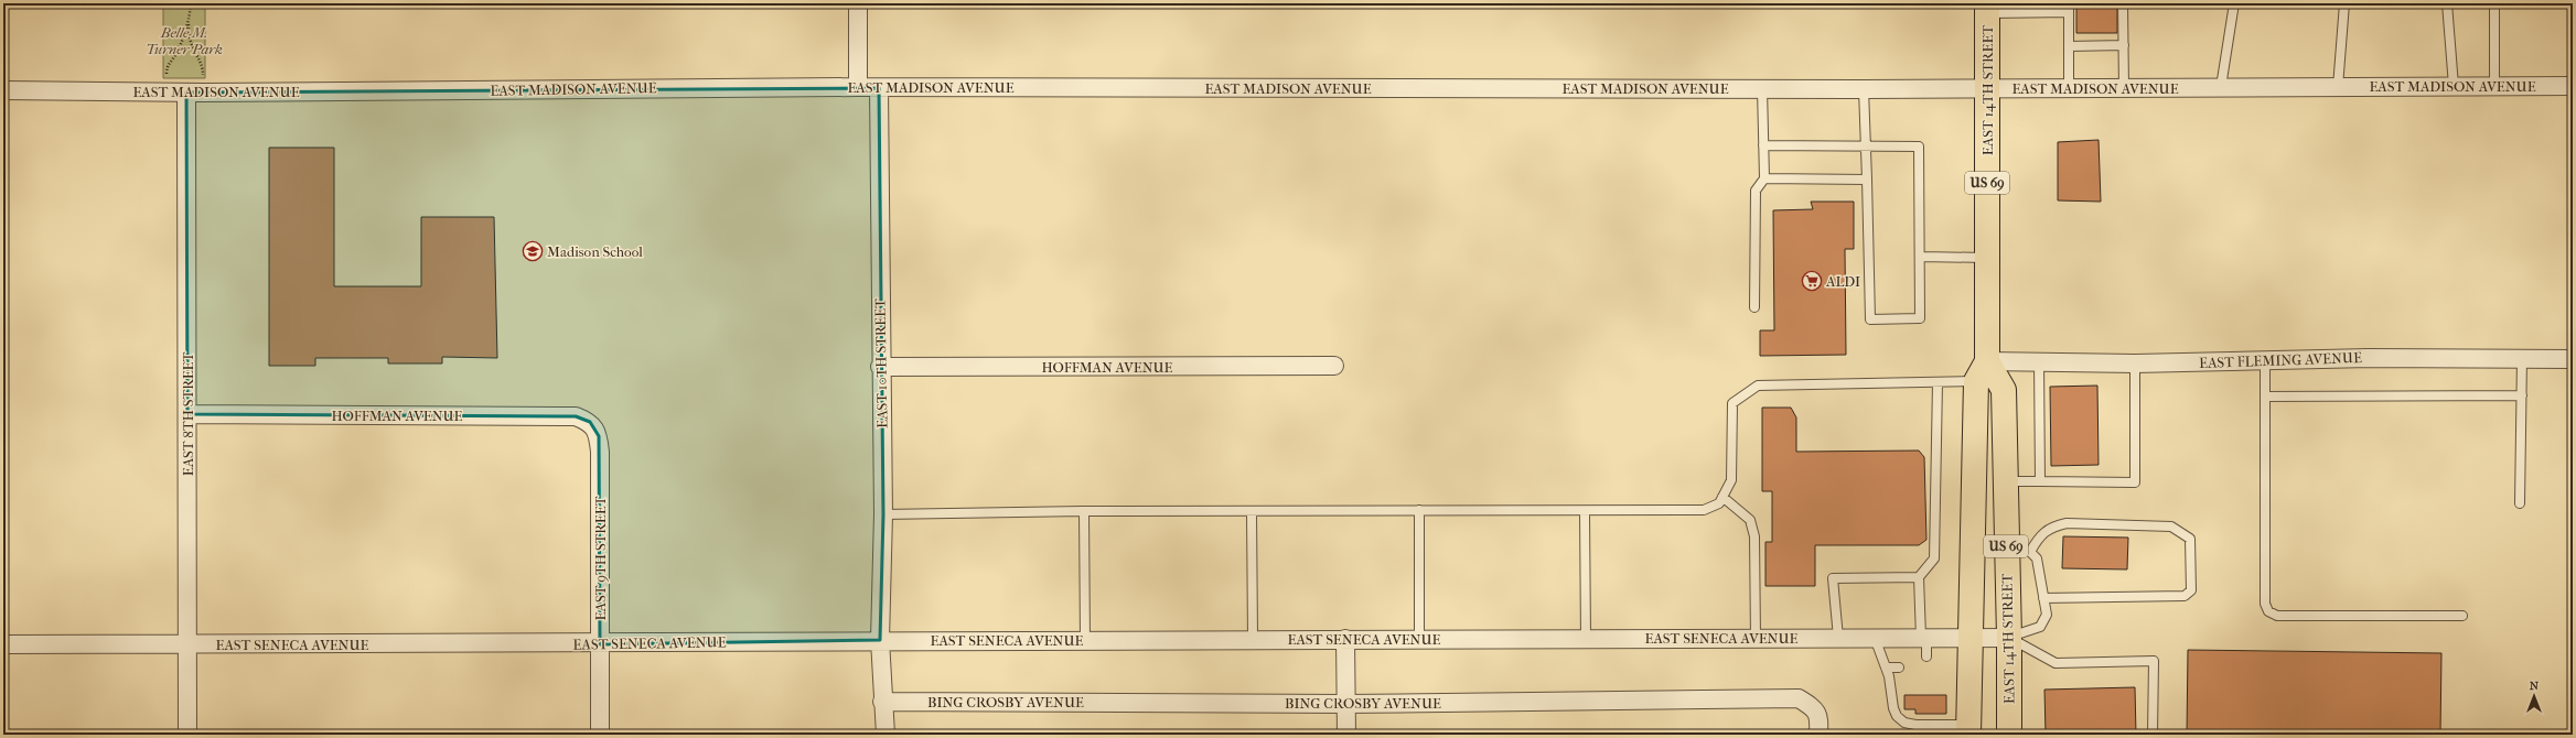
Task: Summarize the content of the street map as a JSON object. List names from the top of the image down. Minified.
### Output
{"streets":{"main road":["EAST 14TH STREET","US 69"],"street":["EAST MADISON AVENUE","EAST FLEMING AVENUE","EAST 10TH STREET","HOFFMAN AVENUE","EAST 8TH STREET","EAST 9TH STREET","EAST SENECA AVENUE","BING CROSBY AVENUE"]},"crossings":[["EAST MADISON AVENUE","EAST 14TH STREET"],["EAST MADISON AVENUE","EAST 10TH STREET"],["EAST MADISON AVENUE","EAST 8TH STREET"],["EAST 14TH STREET","EAST FLEMING AVENUE"],["EAST 14TH STREET","EAST SENECA AVENUE"],["EAST 10TH STREET","HOFFMAN AVENUE"],["EAST 10TH STREET","EAST SENECA AVENUE"],["EAST 10TH STREET","BING CROSBY AVENUE"],["HOFFMAN AVENUE","EAST 8TH STREET"],["HOFFMAN AVENUE","EAST 9TH STREET"],["EAST 8TH STREET","EAST SENECA AVENUE"],["EAST 9TH STREET","EAST SENECA AVENUE"]],"parks":["Belle M. Turner Park"],"places":{"school or university":["Madison School"],"supermarket":["ALDI"]},"north":"top"}
